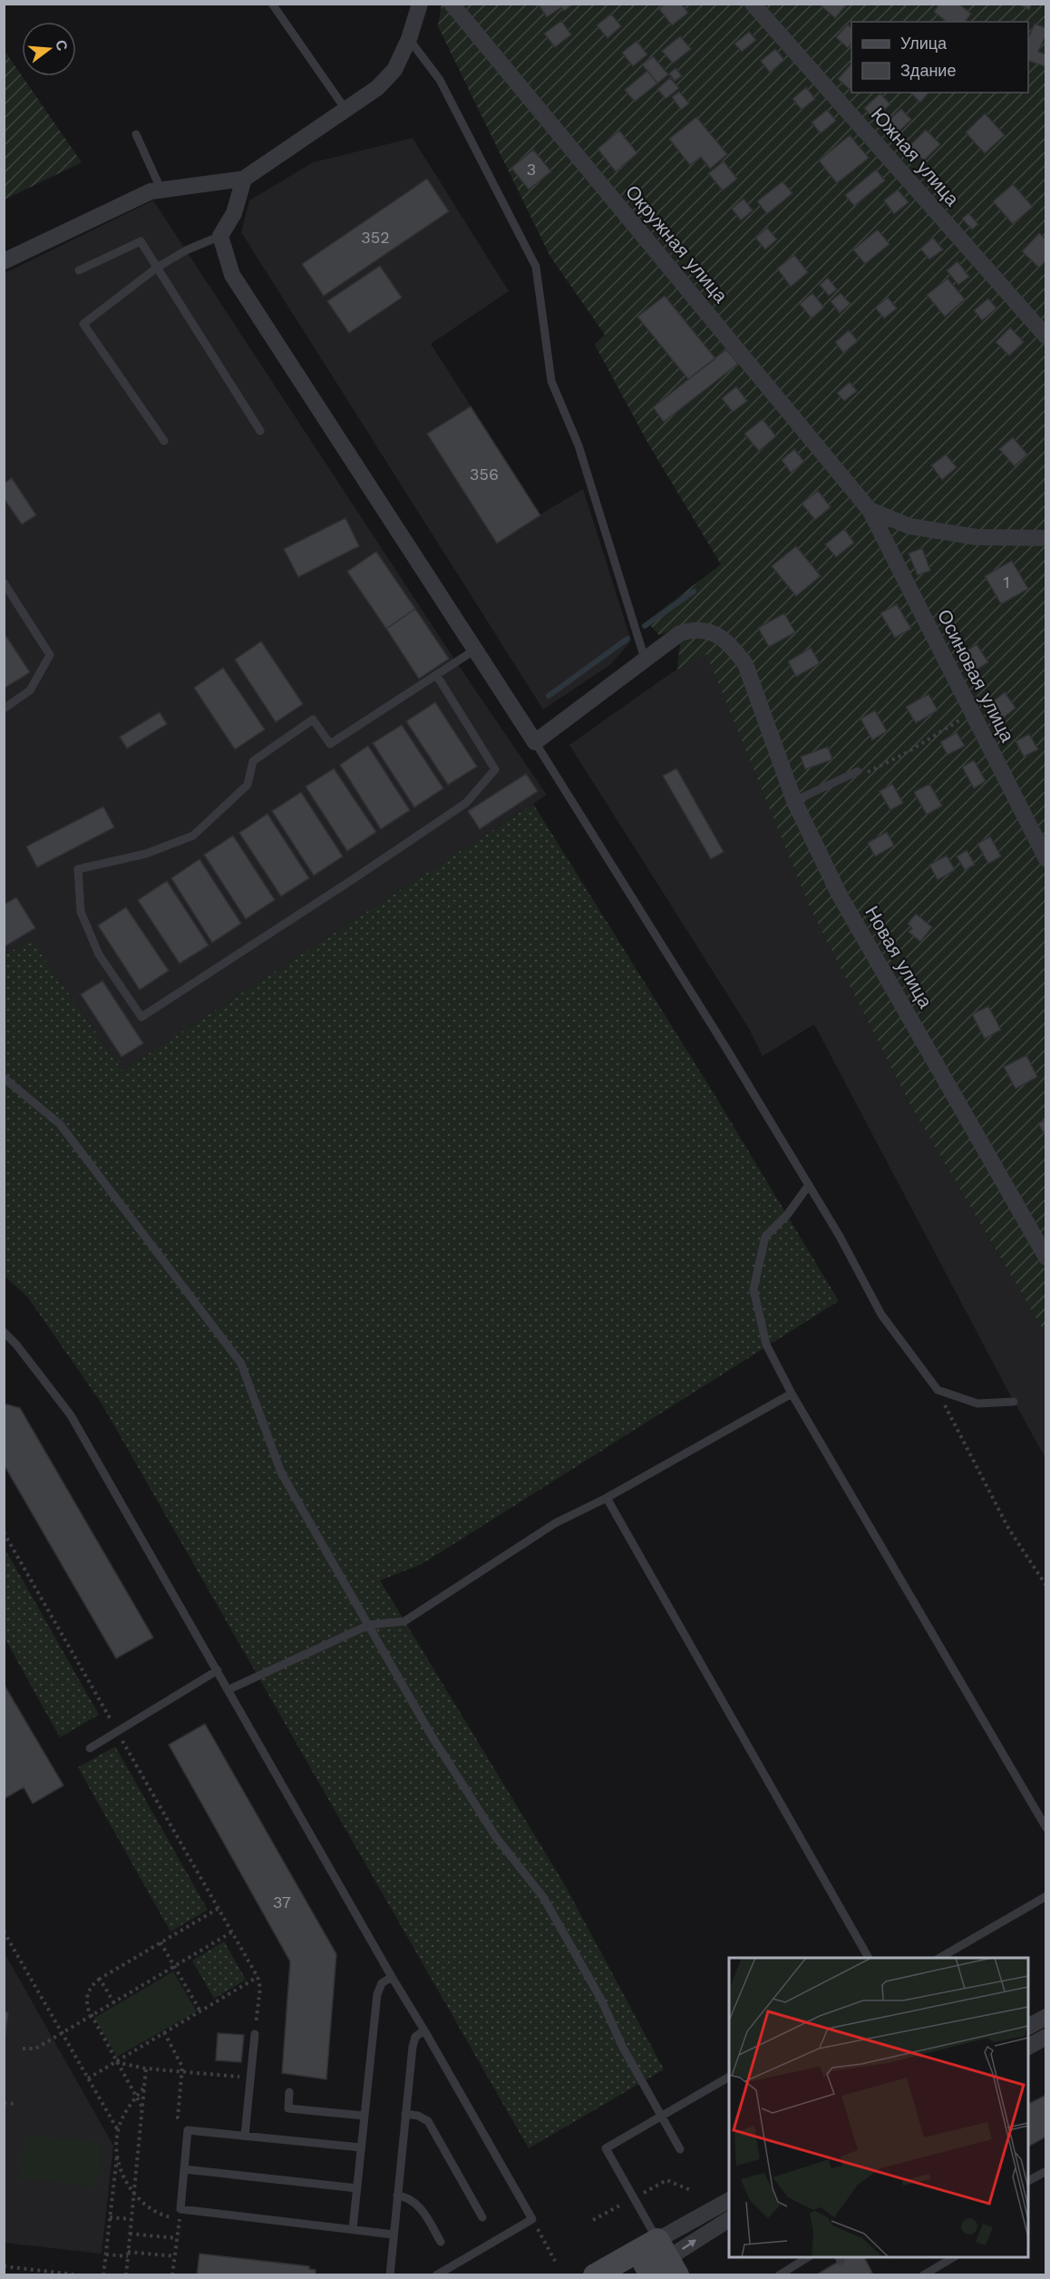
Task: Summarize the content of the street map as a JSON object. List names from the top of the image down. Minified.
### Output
{"streets":{"street":["Южная улица","Окружная улица","Осиновая улица","Новая улица"]},"crossings":[["Окружная улица","Осиновая улица"]],"house_numbers":["3","352","356","1","37"],"legend":["Улица","Здание"],"north":"right"}
